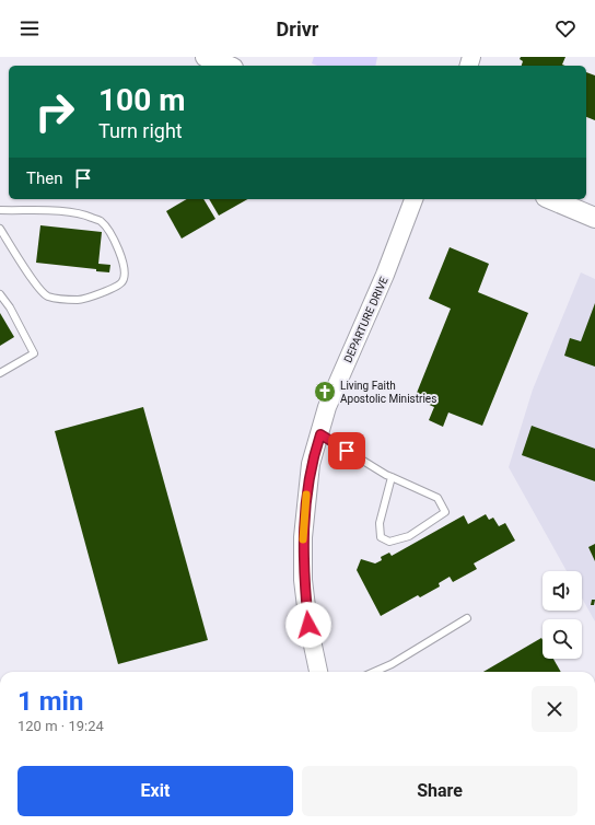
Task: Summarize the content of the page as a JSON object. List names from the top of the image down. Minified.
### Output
{"streets":{"street":["DEPARTURE DRIVE"]},"places":{"church":["Living Faith Apostolic Ministries"]},"page":{"header":"Drivr","turn":["100 m","Turn right"],"then":"Then","heading":["1 min","120 m · 19:24"],"buttons":["Exit","Share"]}}
